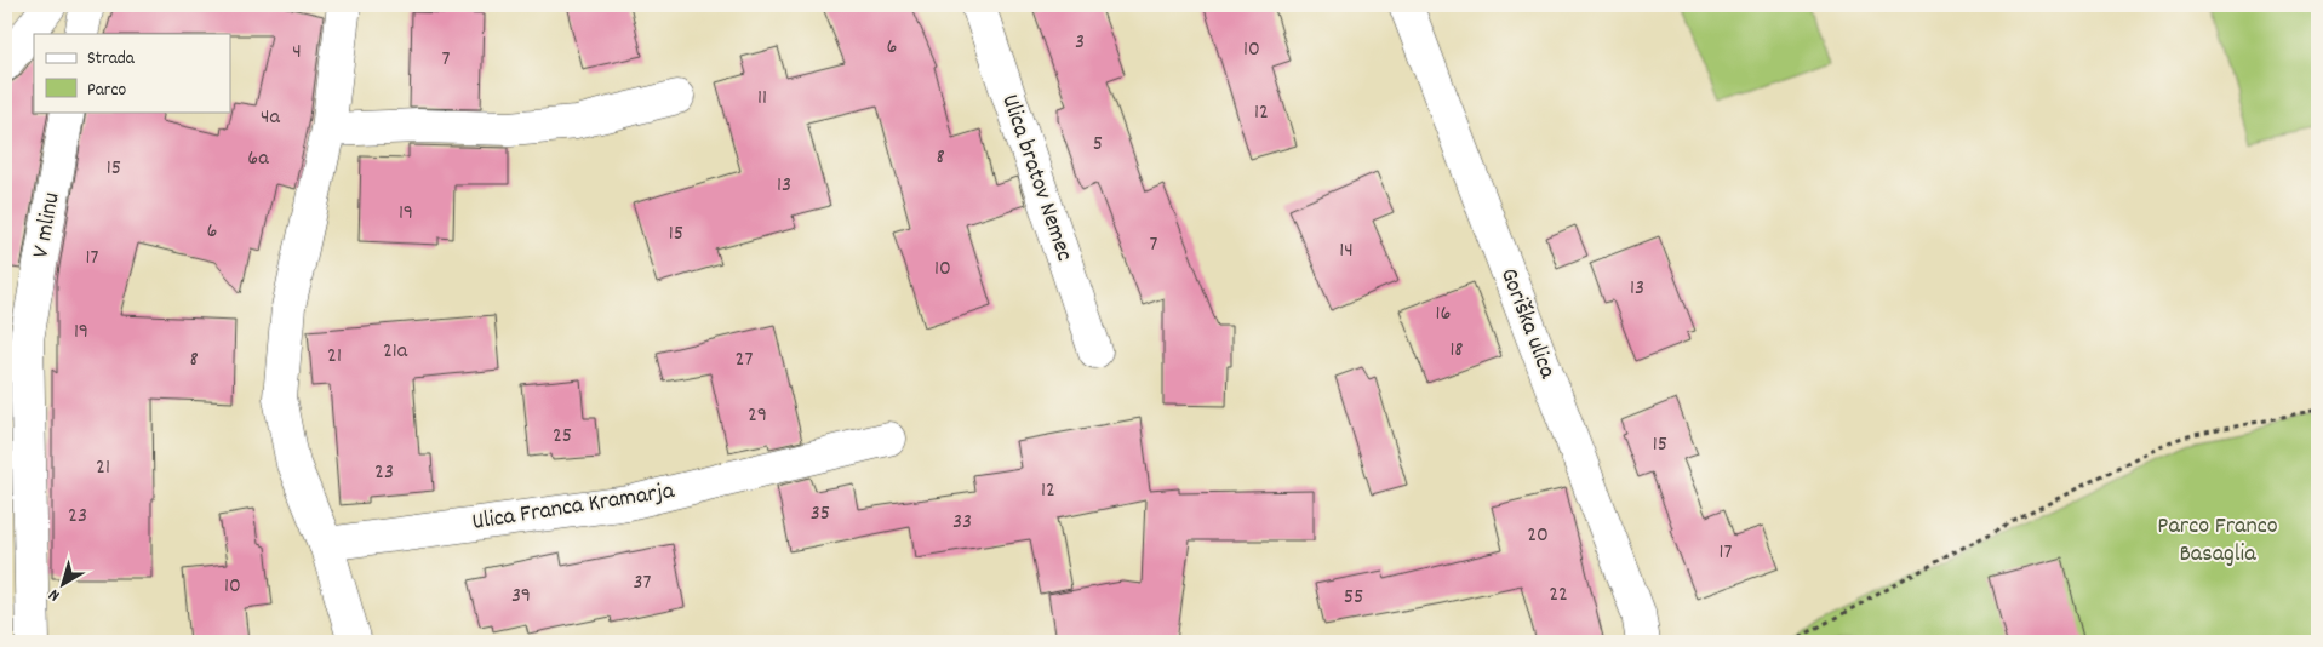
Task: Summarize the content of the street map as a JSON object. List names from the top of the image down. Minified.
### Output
{"streets":{"street":["Ulica bratov Nemec","V mlinu","Goriška ulica","Ulica Franca Kramarja"]},"parks":["Parco Franco Basaglia"],"house_numbers":["3","6","10","4","7","11","12","4a","5","8","6a","15","13","19","6","15","7","14","17","10","13","16","19","18","21a","21","8","27","29","25","15","21","23","12","35","23","33","20","17","37","10","22","39","55"],"legend":["Strada","Parco"],"north":"bottom left"}
